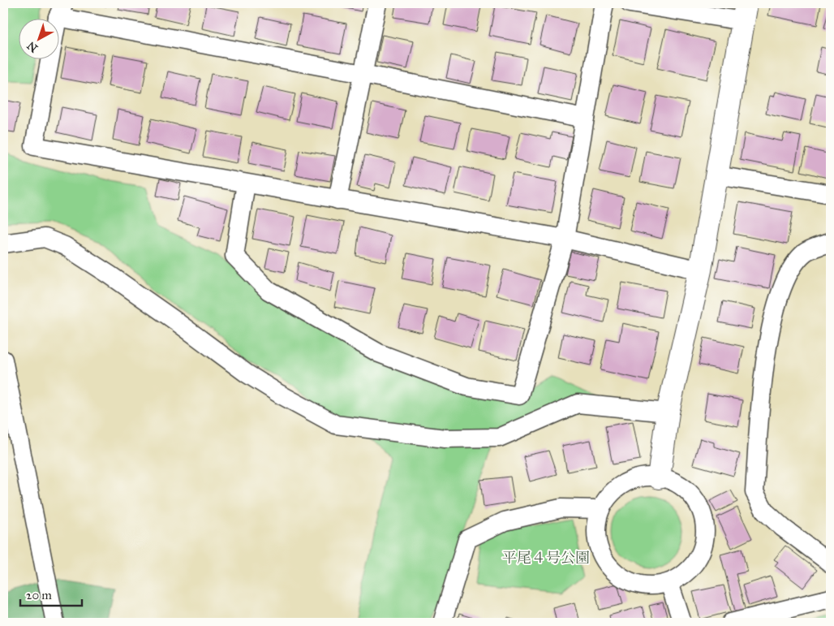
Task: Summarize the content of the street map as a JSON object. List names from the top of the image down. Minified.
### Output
{"parks":["平尾４号公園"],"scale_bar":"20 m","north":"bottom left"}
